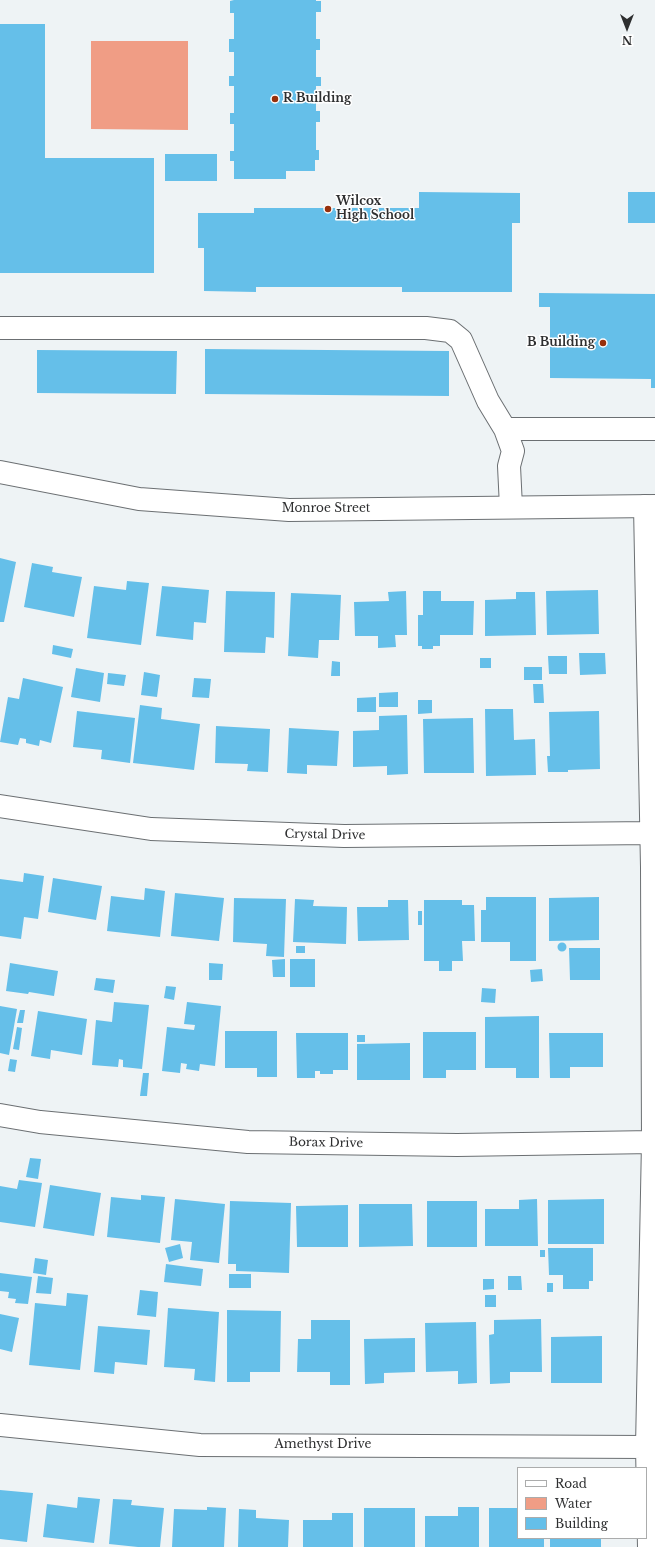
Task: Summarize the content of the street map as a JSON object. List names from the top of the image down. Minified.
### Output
{"streets":{"street":["Monroe Street","Crystal Drive","Borax Drive","Amethyst Drive"]},"places":["R Building","Wilcox High School","B Building"],"legend":["Road","Water","Building"],"north":"bottom"}
